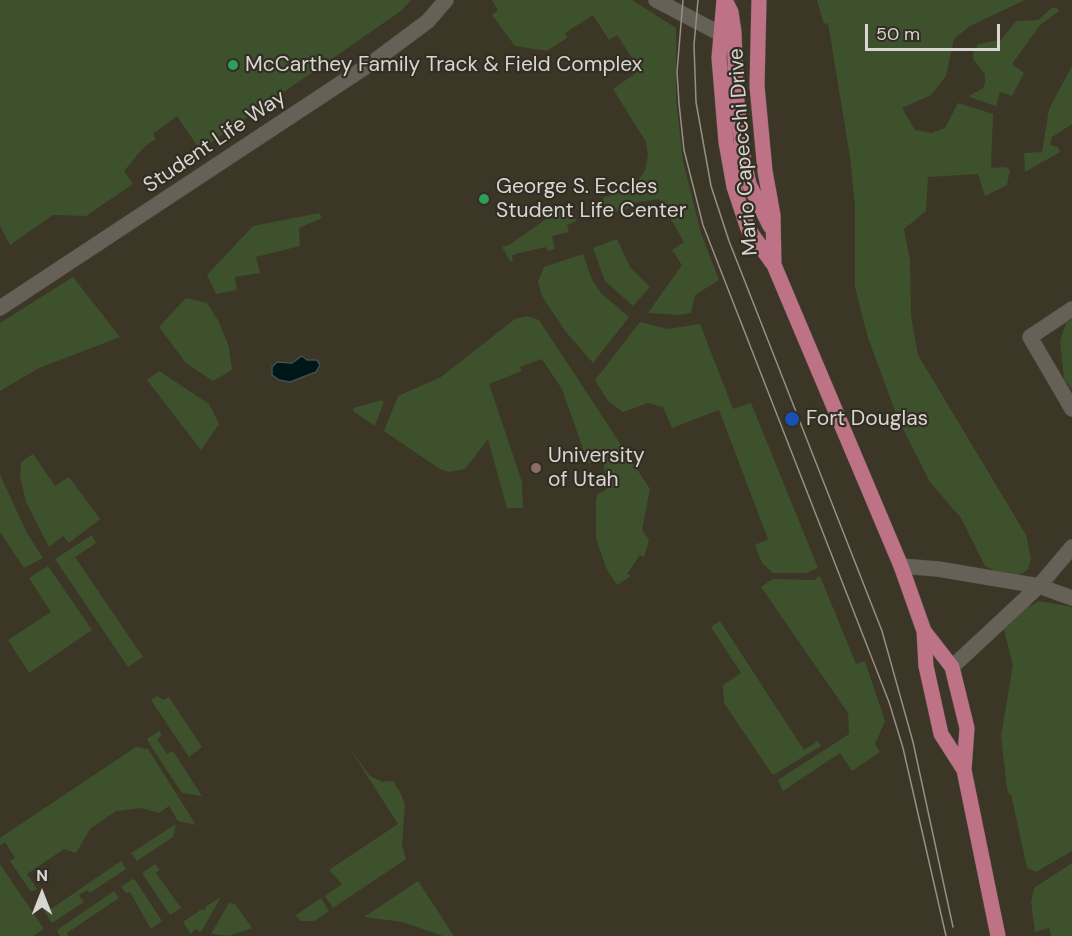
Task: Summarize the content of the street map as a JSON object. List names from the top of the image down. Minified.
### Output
{"streets":{"main road":["Mario Capecchi Drive"],"street":["Student Life Way"]},"places":["McCarthey Family Track & Field Complex","George S. Eccles Student Life Center","Fort Douglas","University of Utah"],"scale_bar":"50 m","north":"top"}
